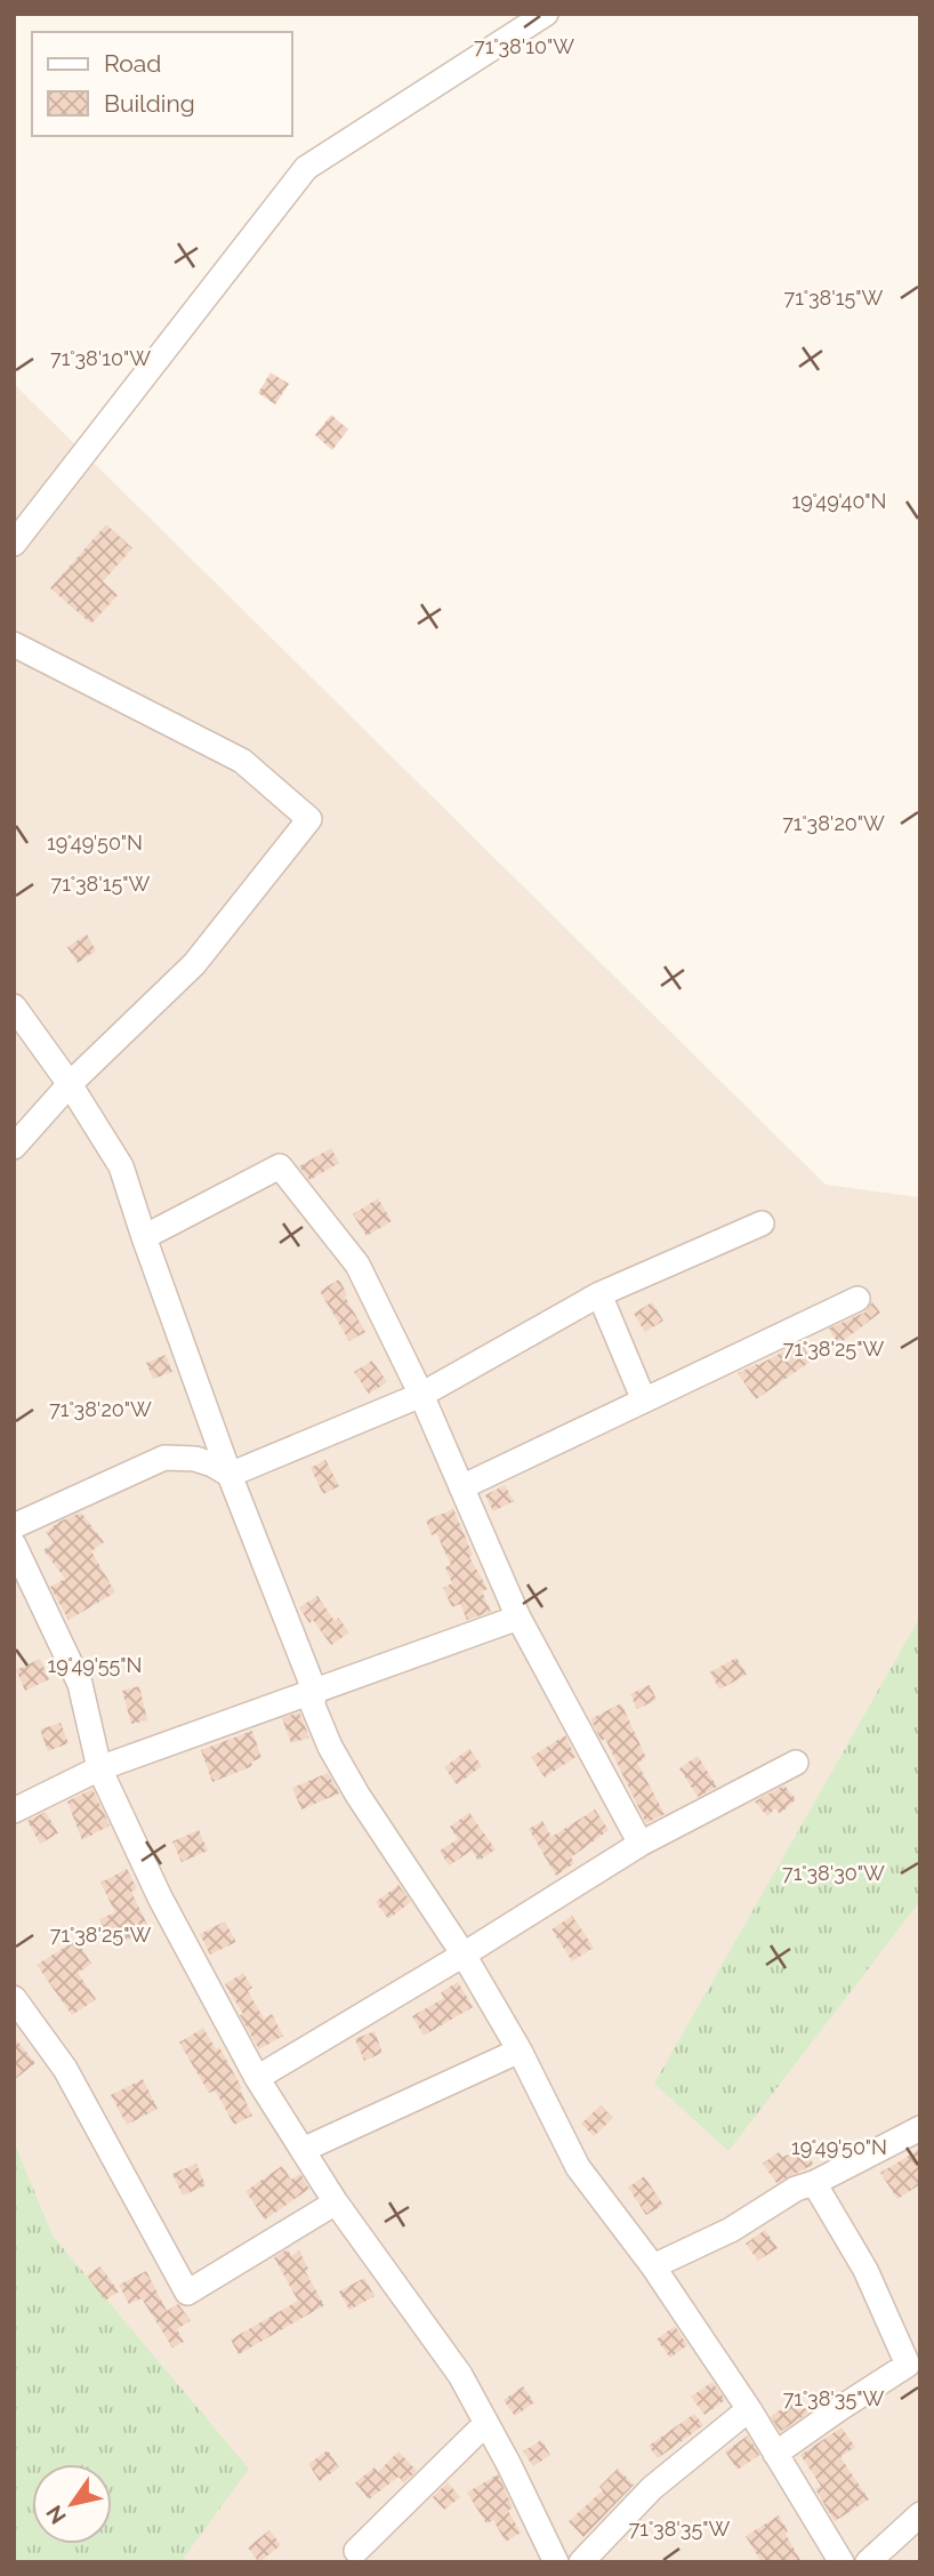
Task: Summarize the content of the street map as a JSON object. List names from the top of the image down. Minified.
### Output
{"legend":["Road","Building"],"north":"bottom left","coordinates":["71°38'10\"W","71°38'15\"W","19°49'40\"N","71°38'20\"W","19°49'50\"N","71°38'25\"W","19°49'55\"N","71°38'30\"W","71°38'35\"W"]}
